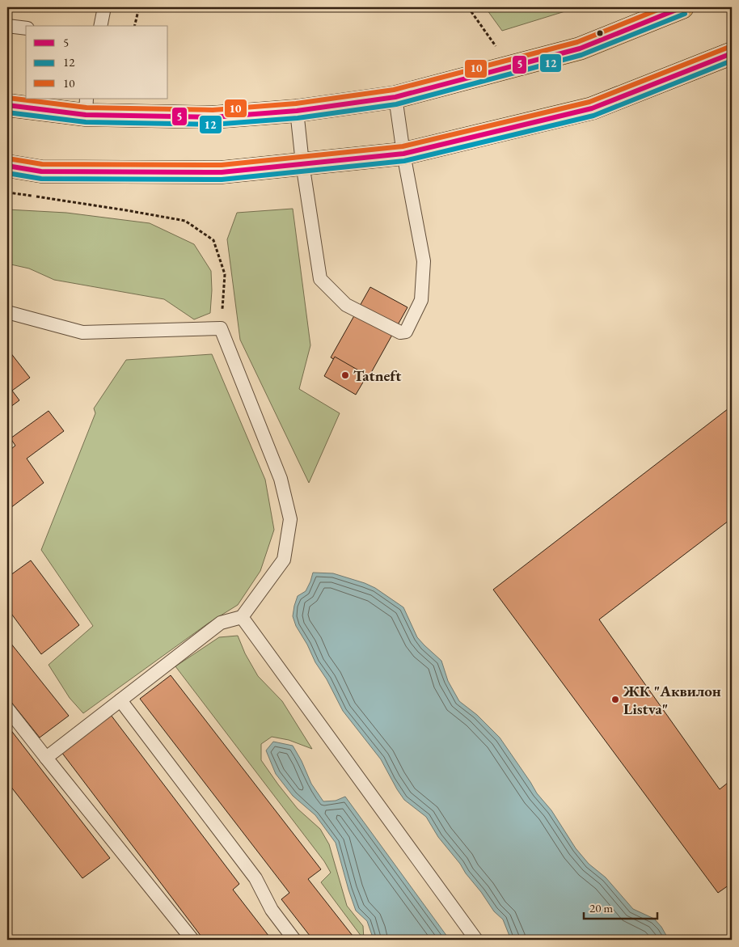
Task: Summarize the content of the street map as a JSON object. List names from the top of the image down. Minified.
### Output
{"places":["Tatneft","ЖК \"Аквилон Listva\""],"lines":["transit line 5","transit line 10","transit line 12"],"legend":["5","12","10"],"scale_bar":"20 m"}
